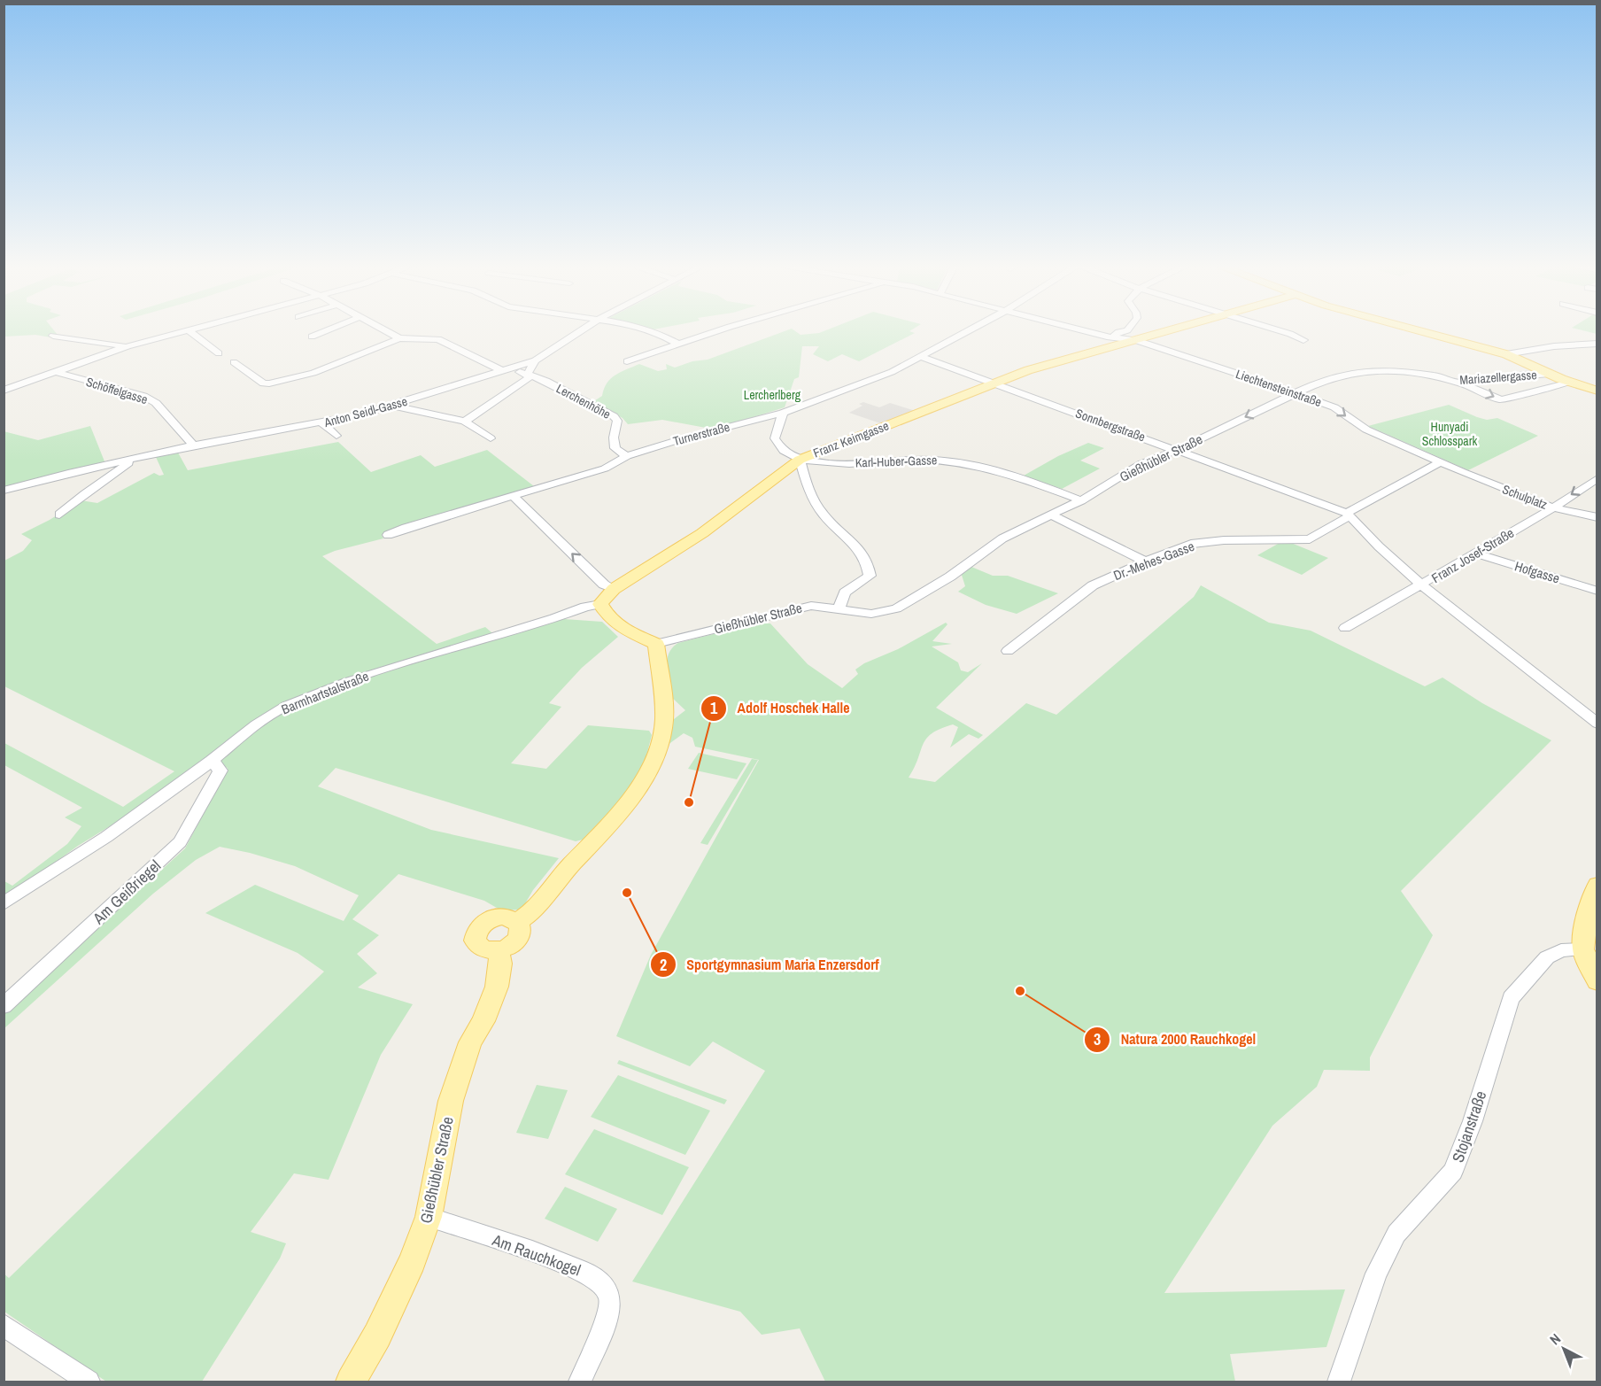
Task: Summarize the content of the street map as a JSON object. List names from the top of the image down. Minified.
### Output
{"streets":{"main road":["Franz Keimgasse","Gießhübler Straße"],"street":["Mariazellergasse","Liechtensteinstraße","Schöffelgasse","Lerchenhöhe","Anton Seidl-Gasse","Sonnbergstraße","Turnerstraße","Karl-Huber-Gasse","Schulplatz","Franz Josef-Straße","Dr.-Mehes-Gasse","Hofgasse","Barmhartstalstraße","Am Geißriegel","Stojanstraße","Am Rauchkogel"]},"crossings":[["Mariazellergasse","Liechtensteinstraße"],["Mariazellergasse","Gießhübler Straße"],["Liechtensteinstraße","Franz Keimgasse"],["Liechtensteinstraße","Gießhübler Straße"],["Liechtensteinstraße","Schulplatz"],["Schöffelgasse","Anton Seidl-Gasse"],["Lerchenhöhe","Anton Seidl-Gasse"],["Lerchenhöhe","Turnerstraße"],["Sonnbergstraße","Turnerstraße"],["Sonnbergstraße","Franz Keimgasse"],["Sonnbergstraße","Gießhübler Straße"],["Sonnbergstraße","Dr.-Mehes-Gasse"],["Franz Keimgasse","Karl-Huber-Gasse"],["Franz Keimgasse","Barmhartstalstraße"],["Gießhübler Straße","Karl-Huber-Gasse"],["Gießhübler Straße","Am Rauchkogel"],["Schulplatz","Franz Josef-Straße"],["Franz Josef-Straße","Hofgasse"],["Barmhartstalstraße","Am Geißriegel"]],"parks":["Lercherlberg","Hunyadi Schlosspark"],"places":["Adolf Hoschek Halle","Sportgymnasium Maria Enzersdorf","Natura 2000 Rauchkogel"],"north":"top left"}
